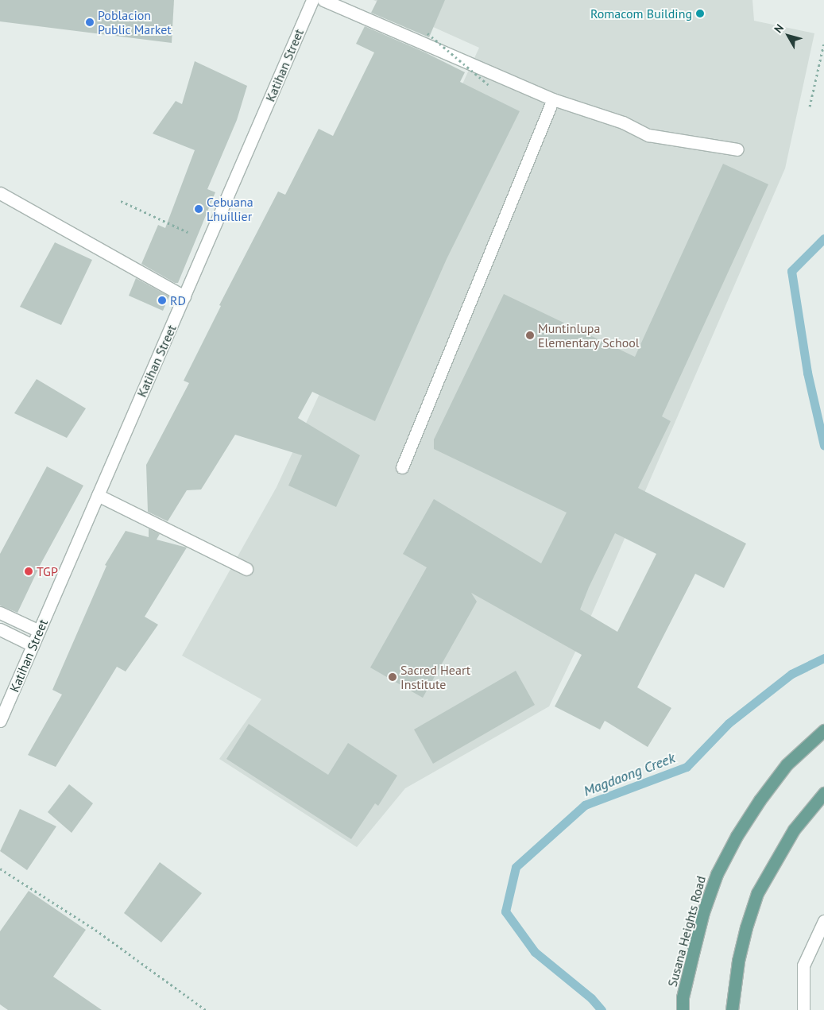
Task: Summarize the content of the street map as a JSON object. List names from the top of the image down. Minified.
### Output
{"streets":{"main road":["Susana Heights Road"],"street":["Katihan Street"]},"water":["Magdaong Creek"],"places":["Romacom Building","Poblacion Public Market","Cebuana Lhuillier","RD","Muntinlupa Elementary School","TGP","Sacred Heart Institute"],"north":"top left"}
